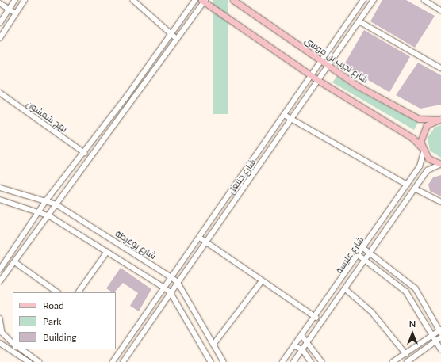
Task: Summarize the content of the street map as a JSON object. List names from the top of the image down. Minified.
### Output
{"streets":{"main road":["شارع نجيب بن موسى"],"street":["نهج شمشون","شارع حنبعل","شارع يوغرطة","شارع عليسة"]},"crossings":[["شارع نجيب بن موسى","شارع حنبعل"],["شارع حنبعل","شارع يوغرطة"]],"legend":["Road","Park","Building"],"north":"top"}
